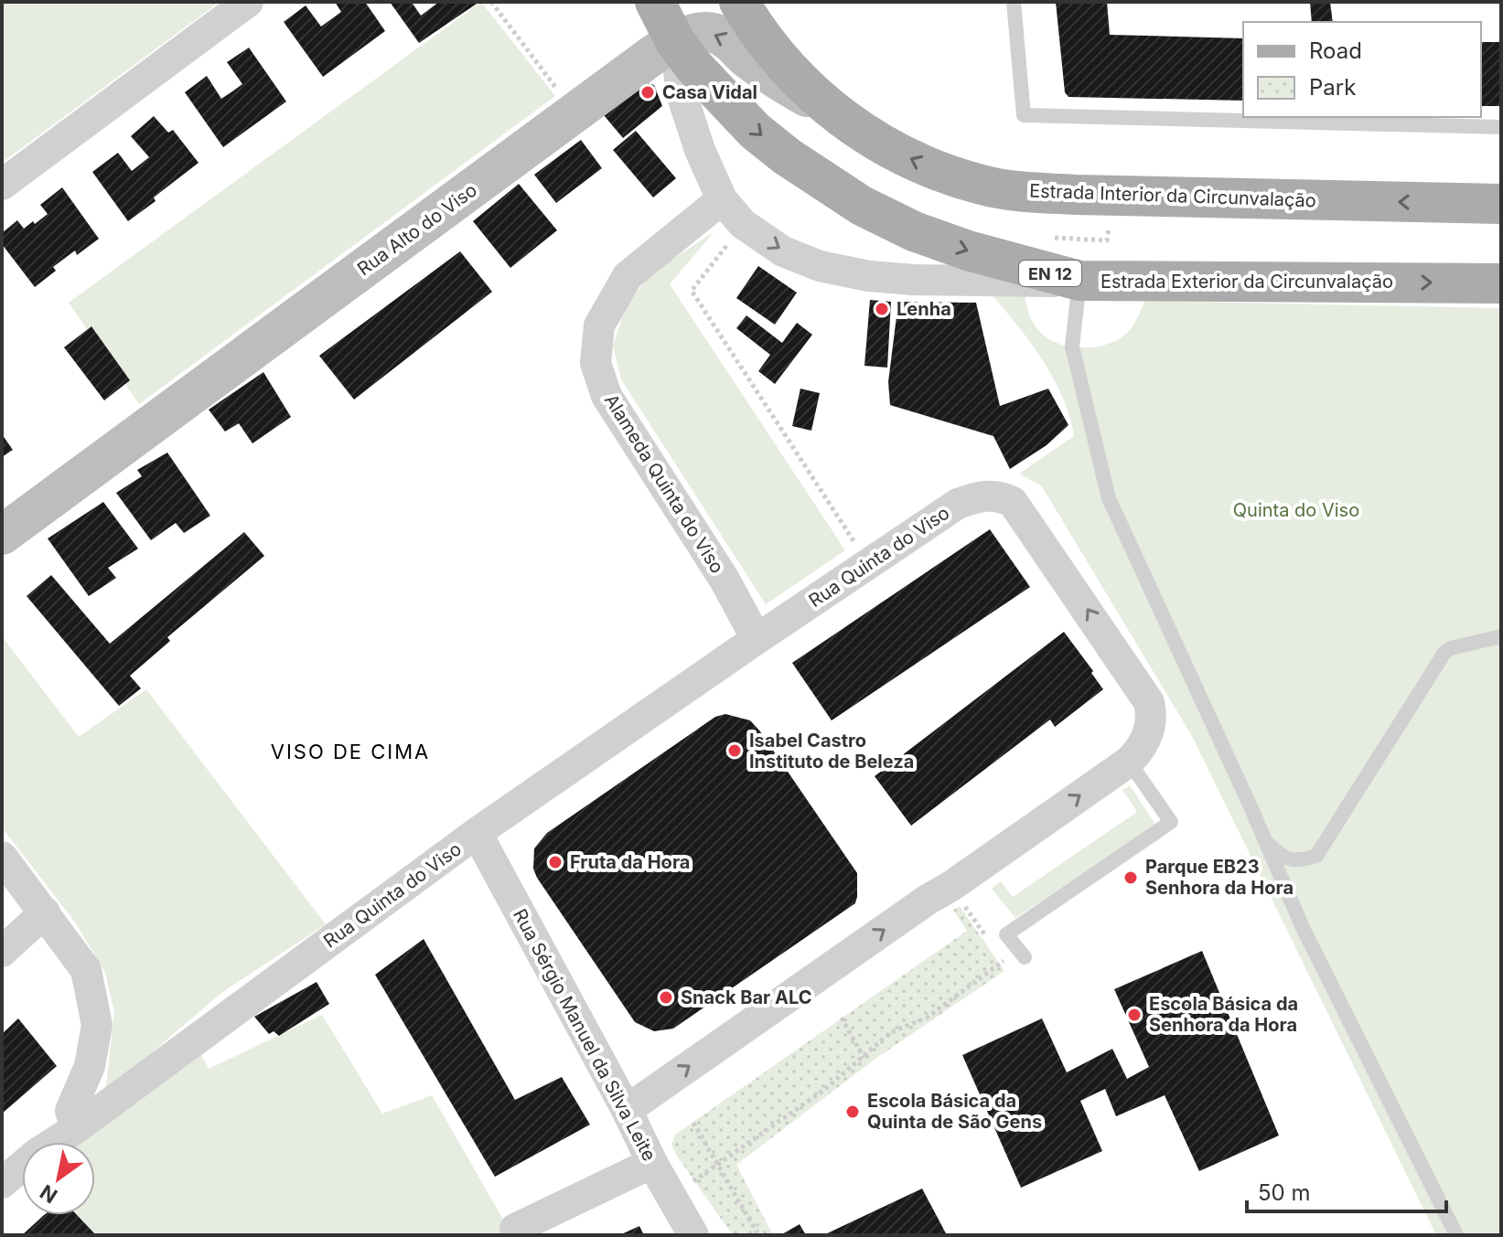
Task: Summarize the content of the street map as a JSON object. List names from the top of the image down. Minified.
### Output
{"streets":{"main road":["Estrada Interior da Circunvalação","Rua Alto do Viso","EN 12","Estrada Exterior da Circunvalação"],"street":["Alameda Quinta do Viso","Rua Quinta do Viso","Rua Sérgio Manuel da Silva Leite"]},"crossings":[["Estrada Interior da Circunvalação","Rua Alto do Viso"],["Rua Alto do Viso","Estrada Exterior da Circunvalação"],["Alameda Quinta do Viso","Rua Quinta do Viso"],["Rua Quinta do Viso","Rua Sérgio Manuel da Silva Leite"]],"one_way":["Estrada Interior da Circunvalação","Estrada Exterior da Circunvalação"],"districts":["VISO DE CIMA"],"parks":["Quinta do Viso"],"places":["Casa Vidal","Lenha","Isabel Castro Instituto de Beleza","Fruta da Hora","Parque EB23 Senhora da Hora","Snack Bar ALC","Escola Básica da Senhora da Hora","Escola Básica da Quinta de São Gens"],"legend":["Road","Park"],"scale_bar":"50 m","north":"bottom left"}
